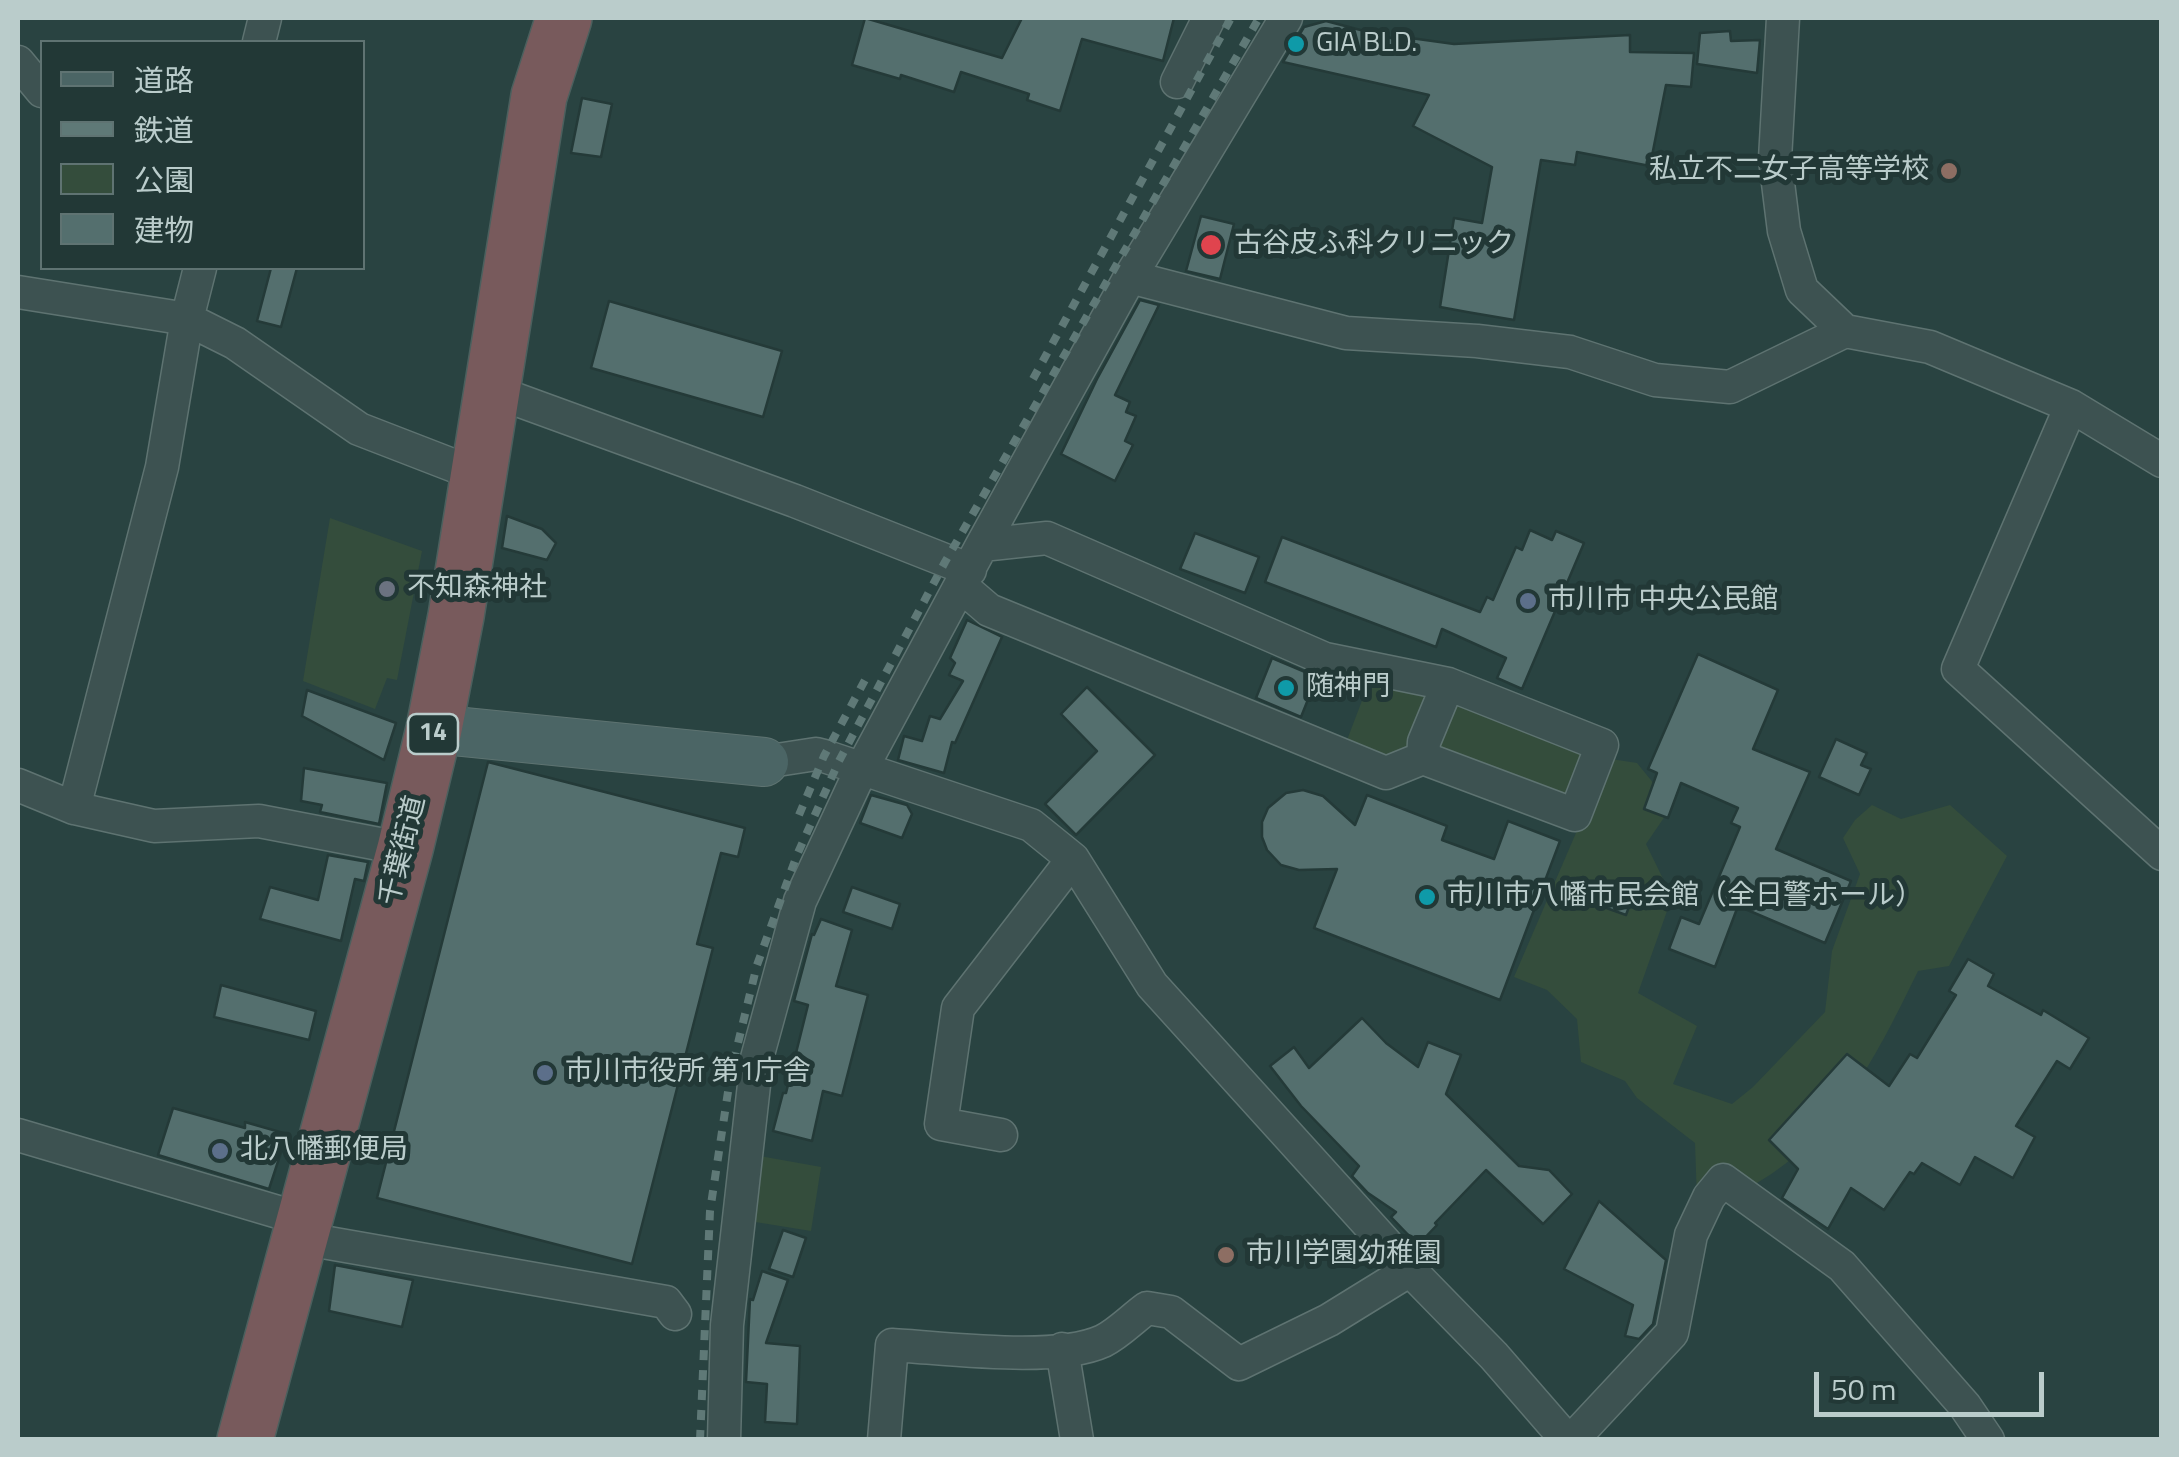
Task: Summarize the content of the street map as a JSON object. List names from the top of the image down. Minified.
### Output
{"streets":{"highway":["14","千葉街道"]},"places":["GIA BLD.","私立不二女子高等学校","古谷皮ふ科クリニック","不知森神社","市川市 中央公民館","随神門","市川市八幡市民会館（全日警ホール）","市川市役所 第1庁舎","北八幡郵便局","市川学園幼稚園"],"legend":["道路","鉄道","公園","建物"],"scale_bar":"50 m"}
